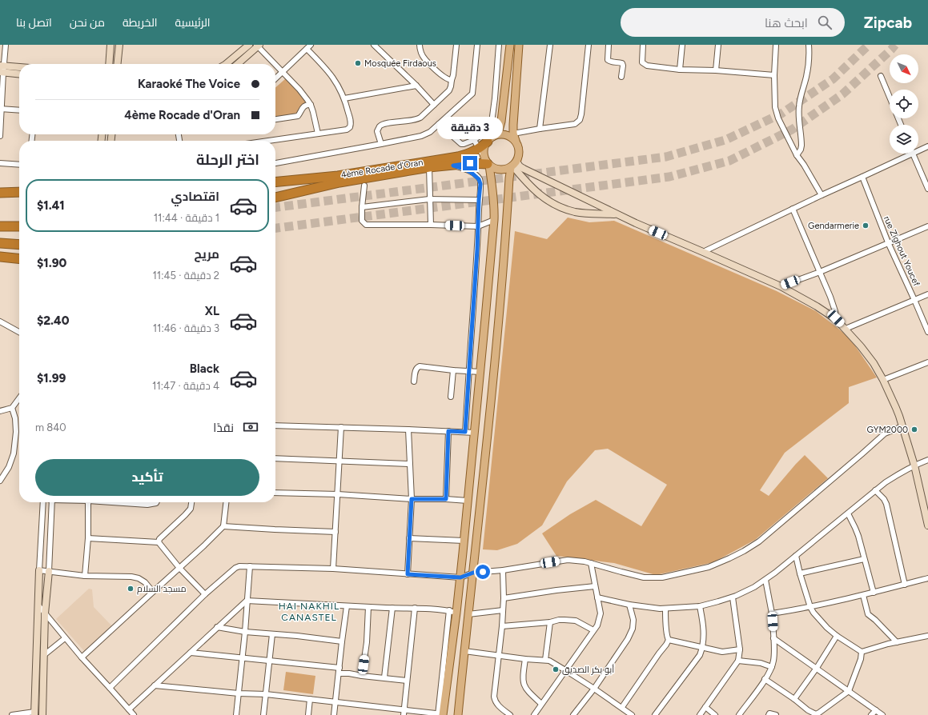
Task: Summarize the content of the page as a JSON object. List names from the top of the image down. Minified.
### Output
{"streets":{"highway":["4ème Rocade d'Oran"],"street":["rue Zighout Youcef"]},"districts":["HAI NAKHIL CANASTEL"],"places":["Mosquée Firdaous","Gendarmerie","GYM2000","مسجد السلام","أبو بكر الصديق"],"north":"bottom right","page":{"header":"Zipcab","search":"ابحث هنا","nav":["الرئيسية","الخريطة","من نحن","اتصل بنا"],"banner":["Karaoké The Voice","4ème Rocade d'Oran"],"bubble":"3 دقيقة","heading":"اختر الرحلة","list":[{"name":"اقتصادي","note":"1 دقيقة · 11:44","value":"$1.41"},{"name":"مريح","note":"2 دقيقة · 11:45","value":"$1.90"},{"name":"XL","note":"3 دقيقة · 11:46","value":"$2.40"},{"name":"Black","note":"4 دقيقة · 11:47","value":"$1.99"}],"pay":["نقدًا","840 m"],"buttons":"تأكيد"}}
